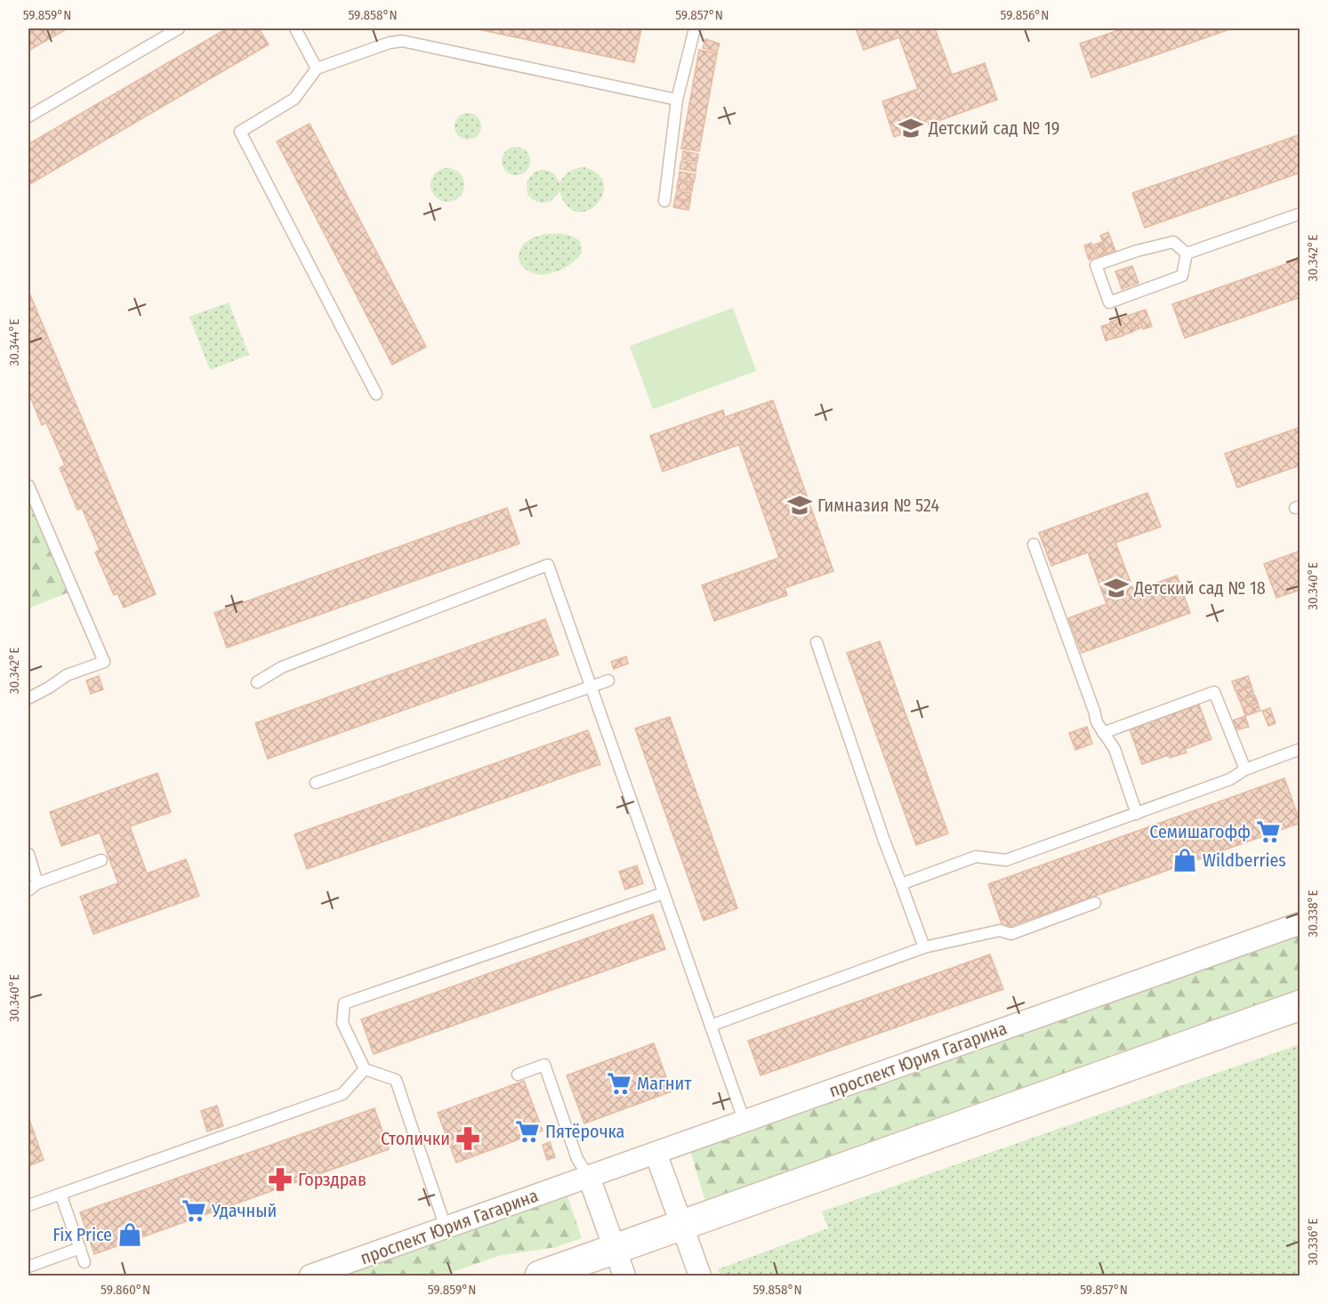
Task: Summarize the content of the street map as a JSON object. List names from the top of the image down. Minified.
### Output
{"streets":{"street":["проспект Юрия Гагарина"]},"places":{"school or university":["Детский сад № 19","Гимназия № 524","Детский сад № 18"],"supermarket":["Семишагофф","Магнит","Пятёрочка","Удачный"],"shop":["Wildberries","Fix Price"],"pharmacy":["Столички","Горздрав"]},"coordinates":["59.859°N","59.858°N","59.857°N","59.856°N","30.342°E","30.344°E","30.340°E","30.338°E","30.336°E","59.860°N"]}
